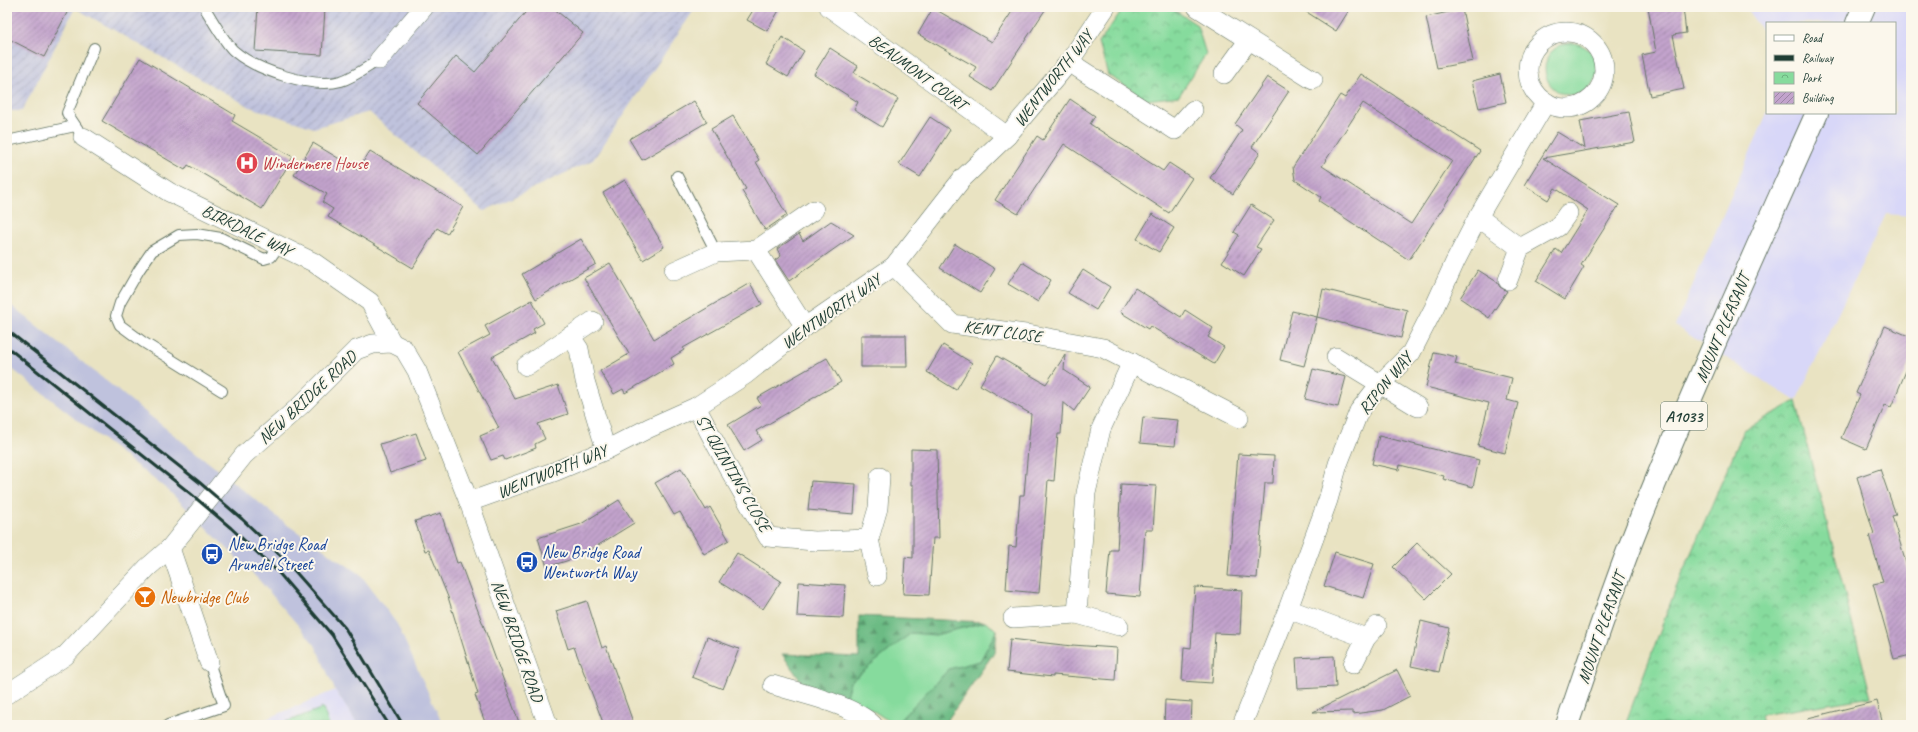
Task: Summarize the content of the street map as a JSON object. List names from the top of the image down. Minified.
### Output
{"streets":{"highway":["MOUNT PLEASANT","A1033"],"street":["BEAUMONT COURT","WENTWORTH WAY","BIRKDALE WAY","KENT CLOSE","RIPON WAY","NEW BRIDGE ROAD","ST QUINTINS CLOSE"]},"crossings":[["BEAUMONT COURT","WENTWORTH WAY"],["WENTWORTH WAY","KENT CLOSE"],["WENTWORTH WAY","NEW BRIDGE ROAD"],["WENTWORTH WAY","ST QUINTINS CLOSE"],["BIRKDALE WAY","NEW BRIDGE ROAD"]],"places":{"hospital":["Windermere House"],"bus stop":["New Bridge Road Arundel Street","New Bridge Road Wentworth Way"],"bar":["Newbridge Club"]},"legend":["Road","Railway","Park","Building"]}
